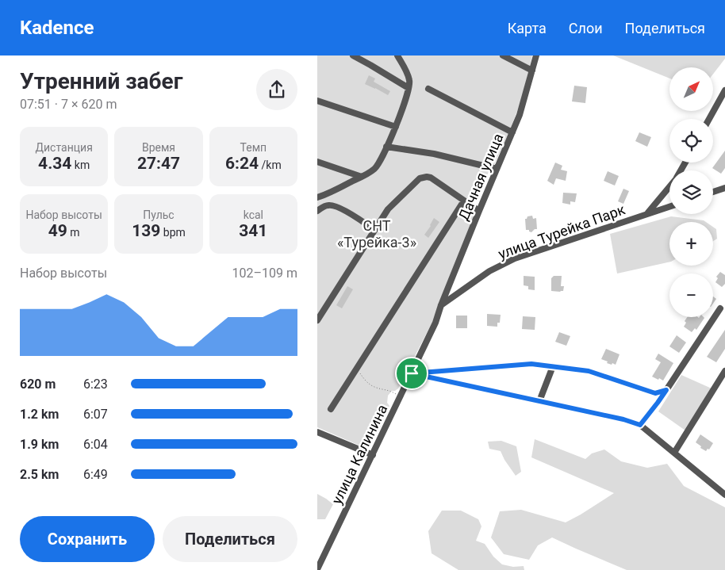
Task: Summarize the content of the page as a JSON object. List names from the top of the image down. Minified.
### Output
{"streets":{"street":["Дачная улица","улица Турейка Парк","улица Калинина"]},"crossings":[["Дачная улица","улица Турейка Парк"],["Дачная улица","улица Калинина"],["улица Турейка Парк","улица Калинина"]],"parks":["СНТ «Турейка-3»"],"north":"top right","page":{"header":"Kadence","nav":["Карта","Слои","Поделиться"],"heading":["Утренний забег","07:51 · 7 × 620 m"],"map_buttons":["+","−"],"stats":[["Дистанция","4.34 km"],["Время","27:47"],["Темп","6:24 /km"],["Набор высоты","49 m"],["Пульс","139 bpm"],["kcal","341"]],"chart":["Набор высоты","102–109 m"],"list":[{"name":"620 m","note":"6:23"},{"name":"1.2 km","note":"6:07"},{"name":"1.9 km","note":"6:04"},{"name":"2.5 km","note":"6:49"}],"buttons":["Сохранить","Поделиться"]}}
